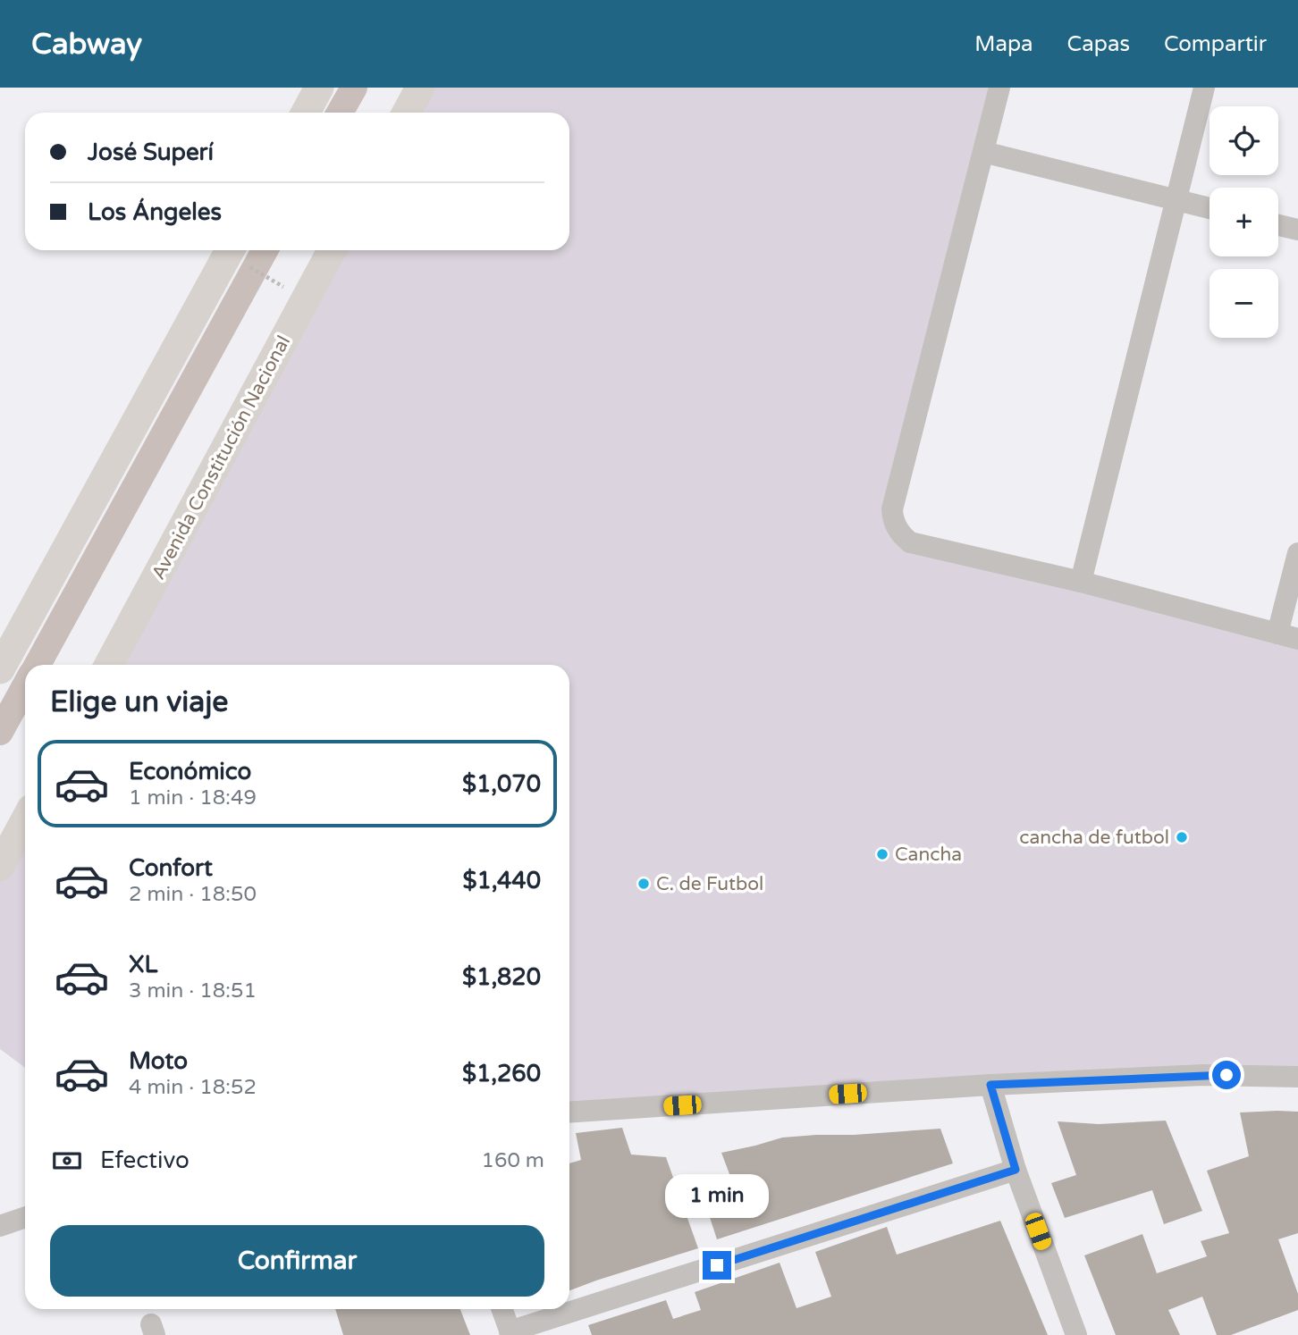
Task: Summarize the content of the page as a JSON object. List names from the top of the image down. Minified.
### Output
{"streets":{"main road":["Avenida Constitución Nacional"]},"places":["cancha de futbol","Cancha","C. de Futbol"],"page":{"header":"Cabway","nav":["Mapa","Capas","Compartir"],"map_buttons":["+","−"],"banner":["José Superí","Los Ángeles"],"heading":"Elige un viaje","list":[{"name":"Económico","note":"1 min · 18:49","value":"$1,070"},{"name":"Confort","note":"2 min · 18:50","value":"$1,440"},{"name":"XL","note":"3 min · 18:51","value":"$1,820"},{"name":"Moto","note":"4 min · 18:52","value":"$1,260"}],"pay":["Efectivo","160 m"],"bubble":"1 min","buttons":"Confirmar"}}
